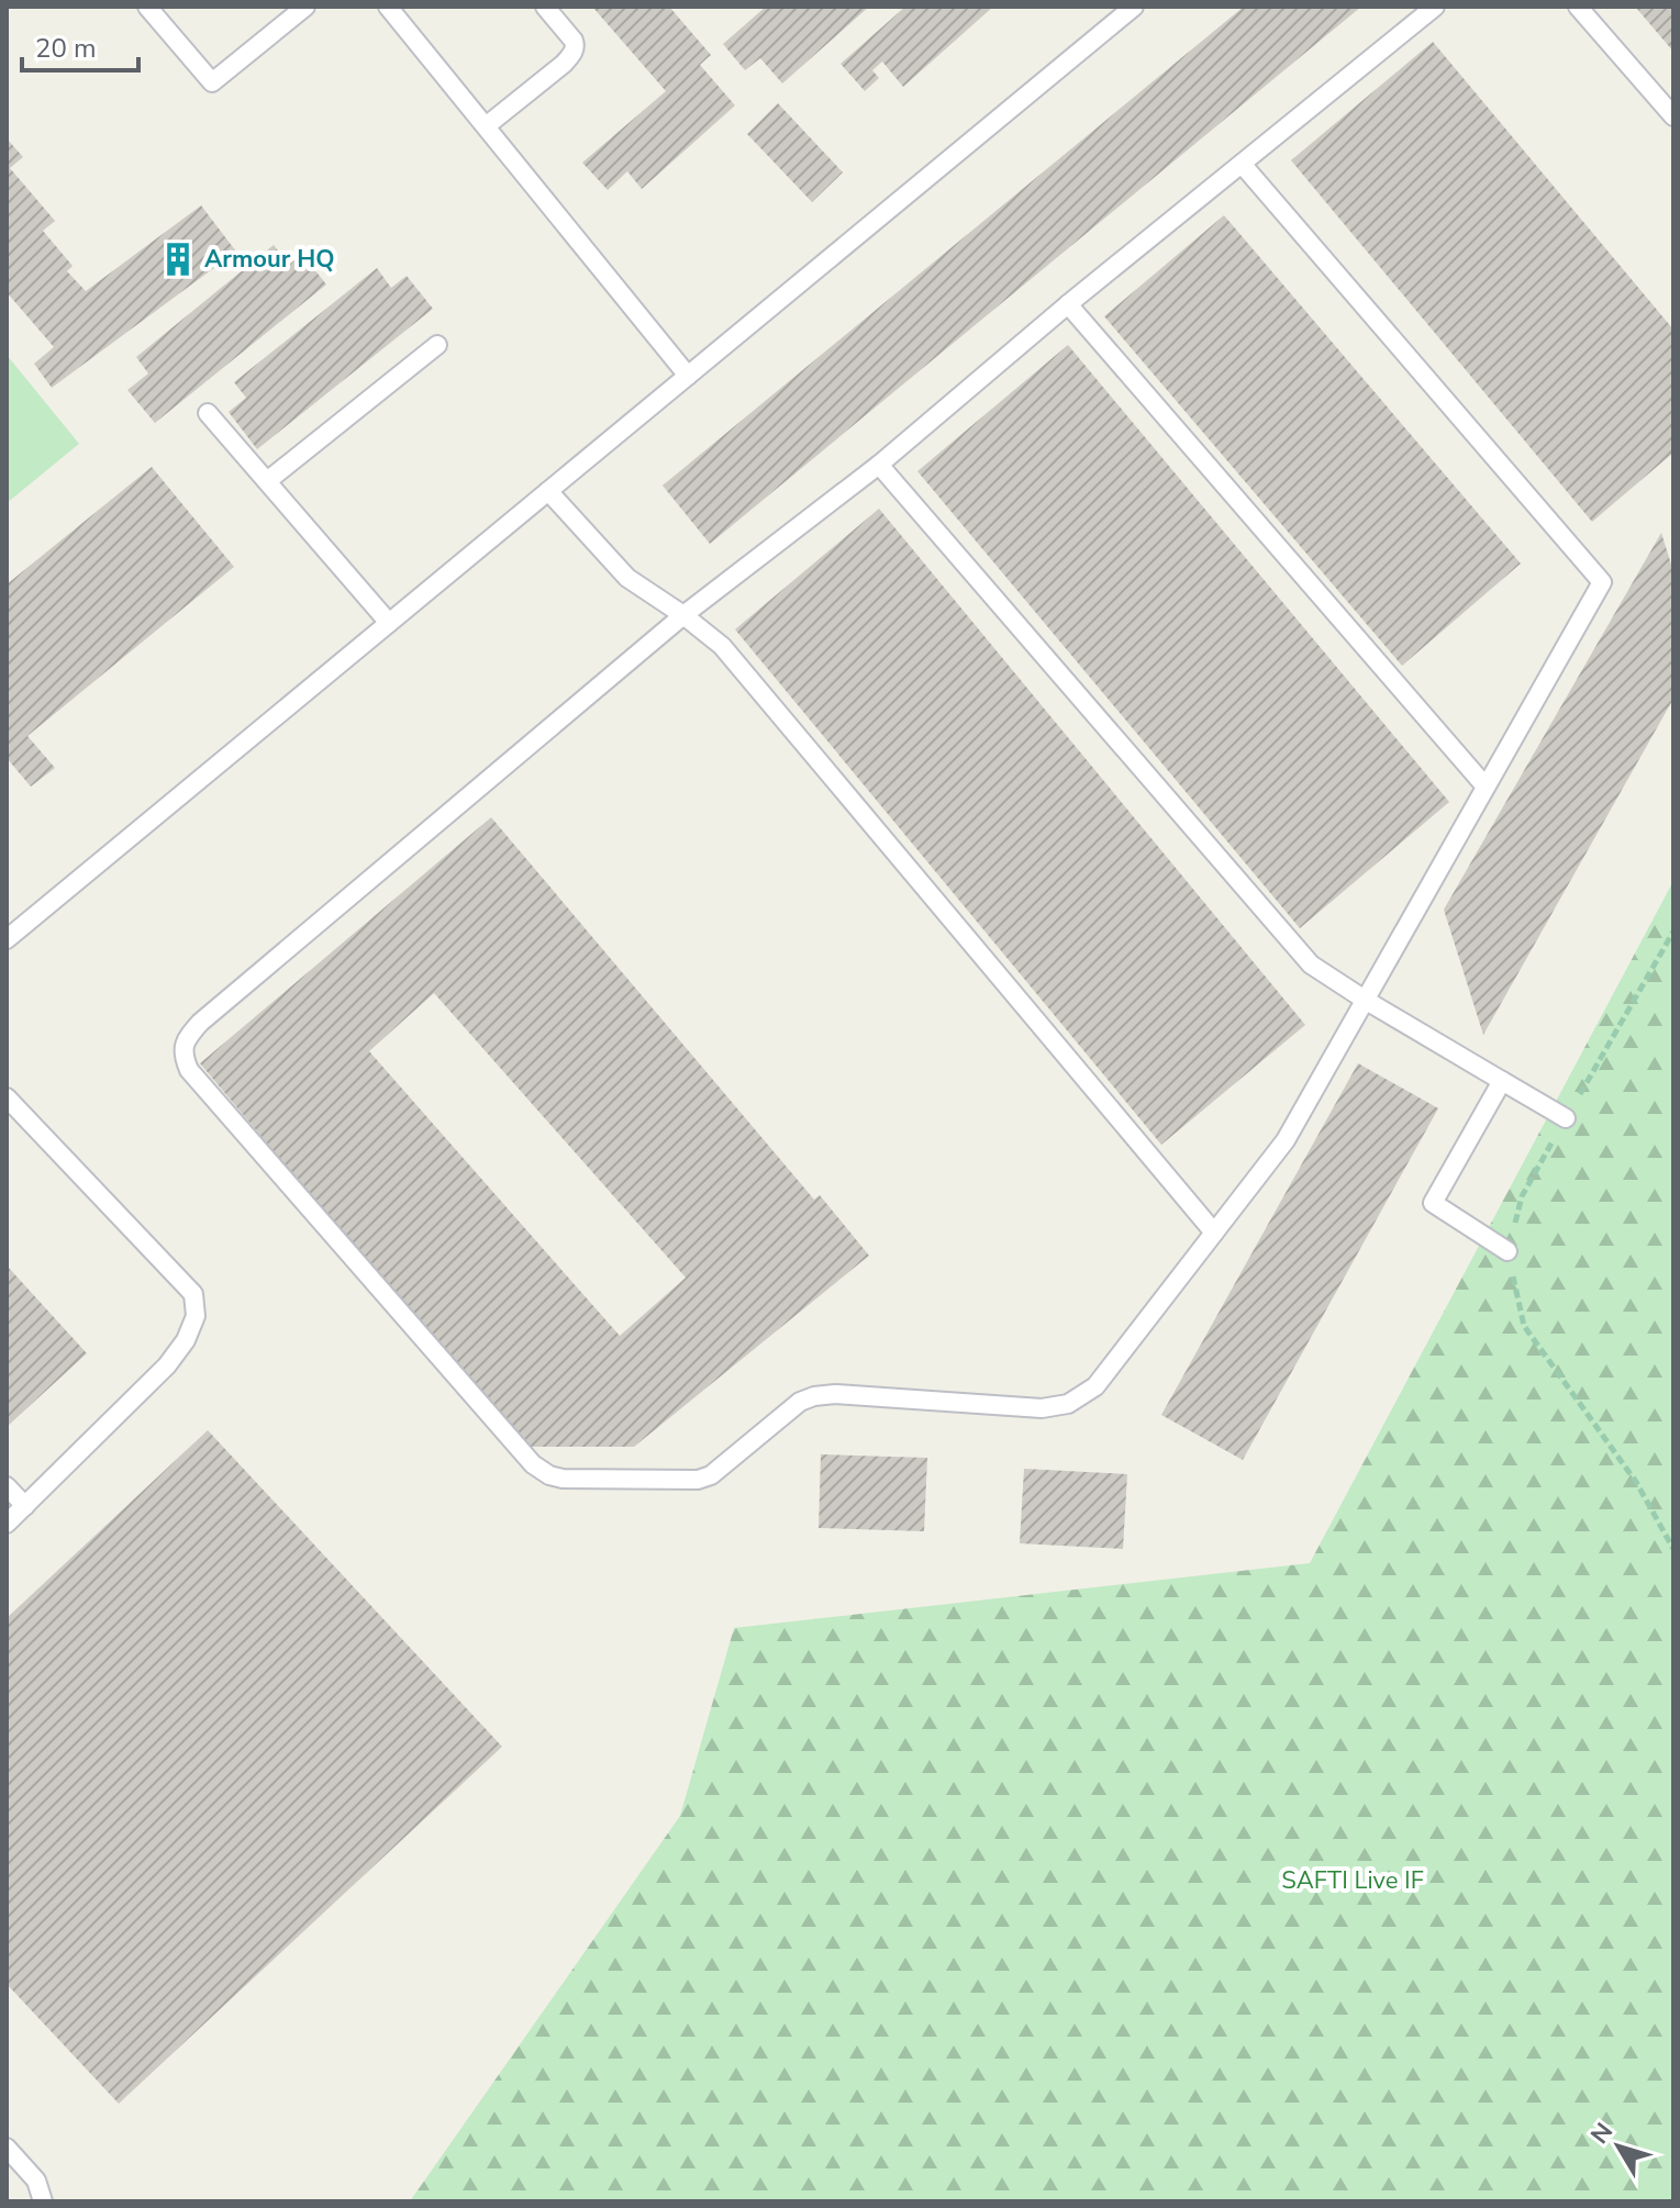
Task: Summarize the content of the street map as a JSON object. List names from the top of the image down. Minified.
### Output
{"parks":["SAFTI Live IF"],"places":{"building":["Armour HQ"]},"scale_bar":"20 m","north":"top left"}
